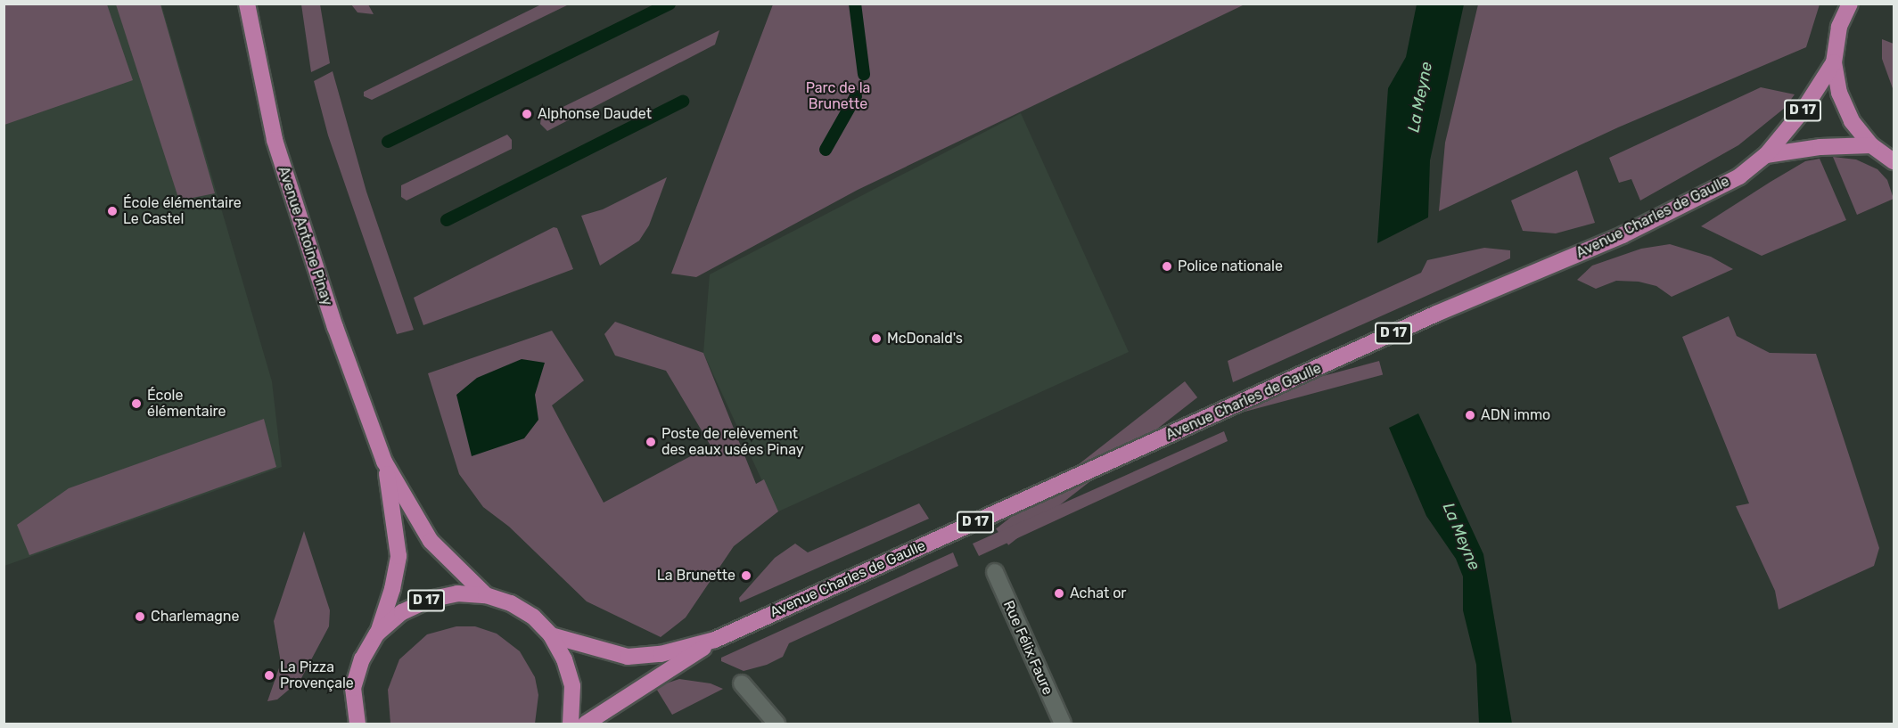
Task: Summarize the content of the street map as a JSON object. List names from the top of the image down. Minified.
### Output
{"streets":{"main road":["D 17","Avenue Charles de Gaulle","Avenue Antoine Pinay"],"street":["Rue Félix Faure"]},"crossings":[["D 17","Avenue Charles de Gaulle"],["D 17","Avenue Antoine Pinay"]],"water":["La Meyne"],"parks":["Parc de la Brunette"],"places":["Alphonse Daudet","École élémentaire Le Castel","Police nationale","McDonald's","École élémentaire","ADN immo","Poste de relèvement des eaux usées Pinay","La Brunette","Achat or","Charlemagne","La Pizza Provençale"]}
